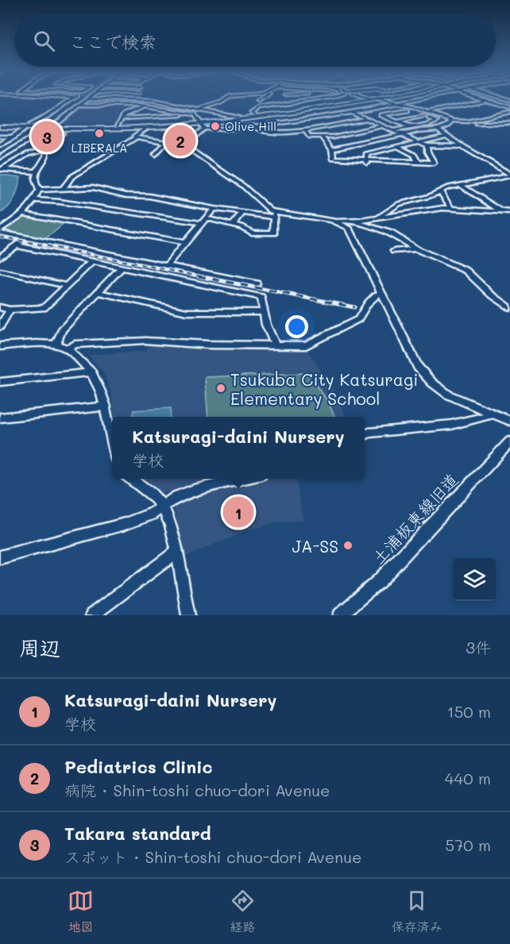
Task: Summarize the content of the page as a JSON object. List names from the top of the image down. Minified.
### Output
{"streets":{"street":["土浦板東線旧道"]},"places":["Olive Hill","LIBERALA","Tsukuba City Katsuragi Elementary School","JA-SS"],"page":{"search":"ここで検索","pins":["3","2","1"],"popup":["Katsuragi-daini Nursery","学校"],"heading":["周辺","3件"],"list":[{"mark":"1","name":"Katsuragi-daini Nursery","note":"学校","value":"150 m"},{"mark":"2","name":"Pediatrics Clinic","note":"病院 · Shin-toshi chuo-dori Avenue","value":"440 m"},{"mark":"3","name":"Takara standard","note":"スポット · Shin-toshi chuo-dori Avenue","value":"570 m"}],"nav":["地図","経路","保存済み"]}}
